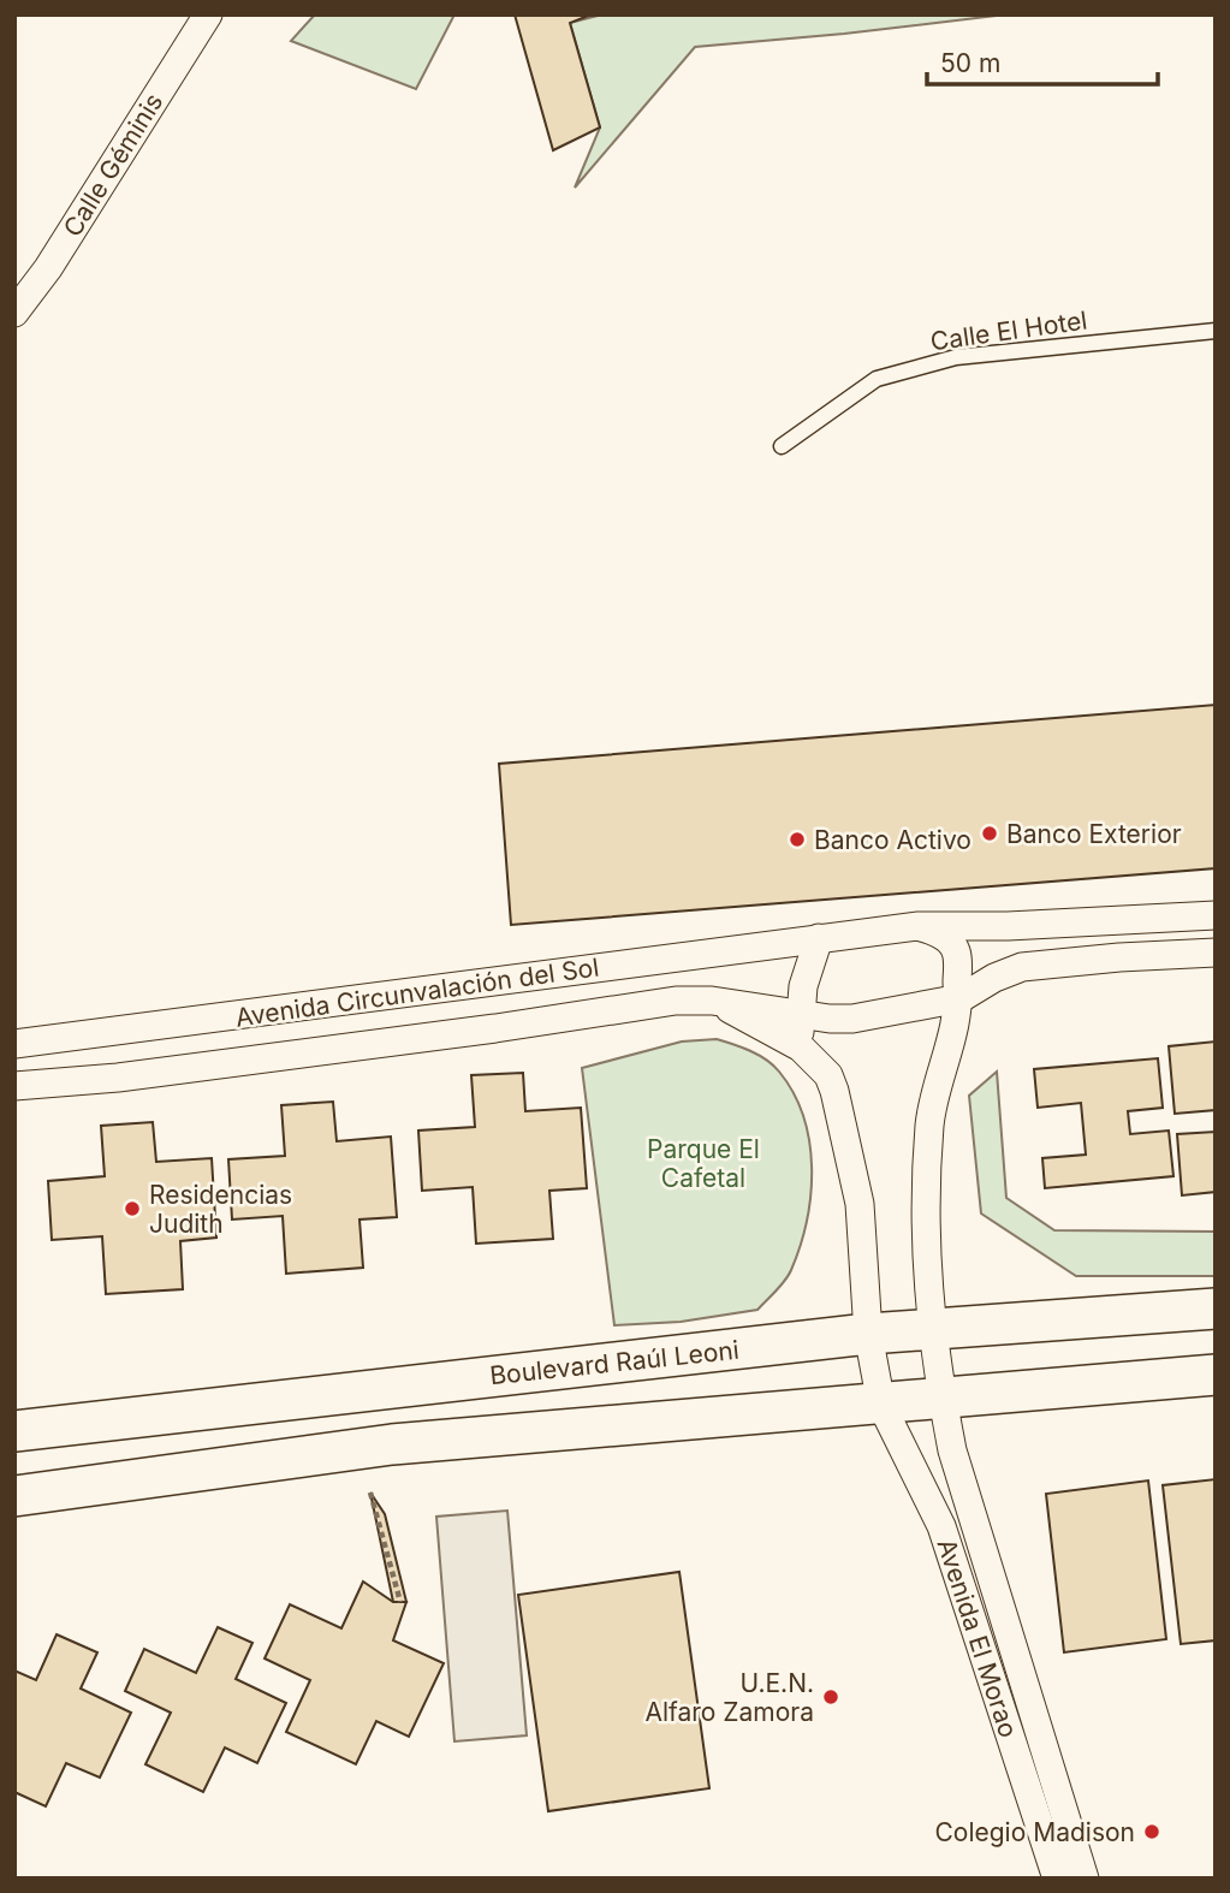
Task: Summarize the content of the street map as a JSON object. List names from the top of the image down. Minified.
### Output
{"streets":{"main road":["Boulevard Raúl Leoni"],"street":["Calle Géminis","Avenida Circunvalación del Sol","Avenida El Morao"],"lane":["Calle El Hotel"]},"crossings":[["Avenida Circunvalación del Sol","Boulevard Raúl Leoni"],["Avenida Circunvalación del Sol","Avenida El Morao"],["Boulevard Raúl Leoni","Avenida El Morao"]],"parks":["Parque El Cafetal"],"places":["Banco Exterior","Banco Activo","Residencias Judith","U.E.N. Alfaro Zamora","Colegio Madison"],"scale_bar":"50 m"}
